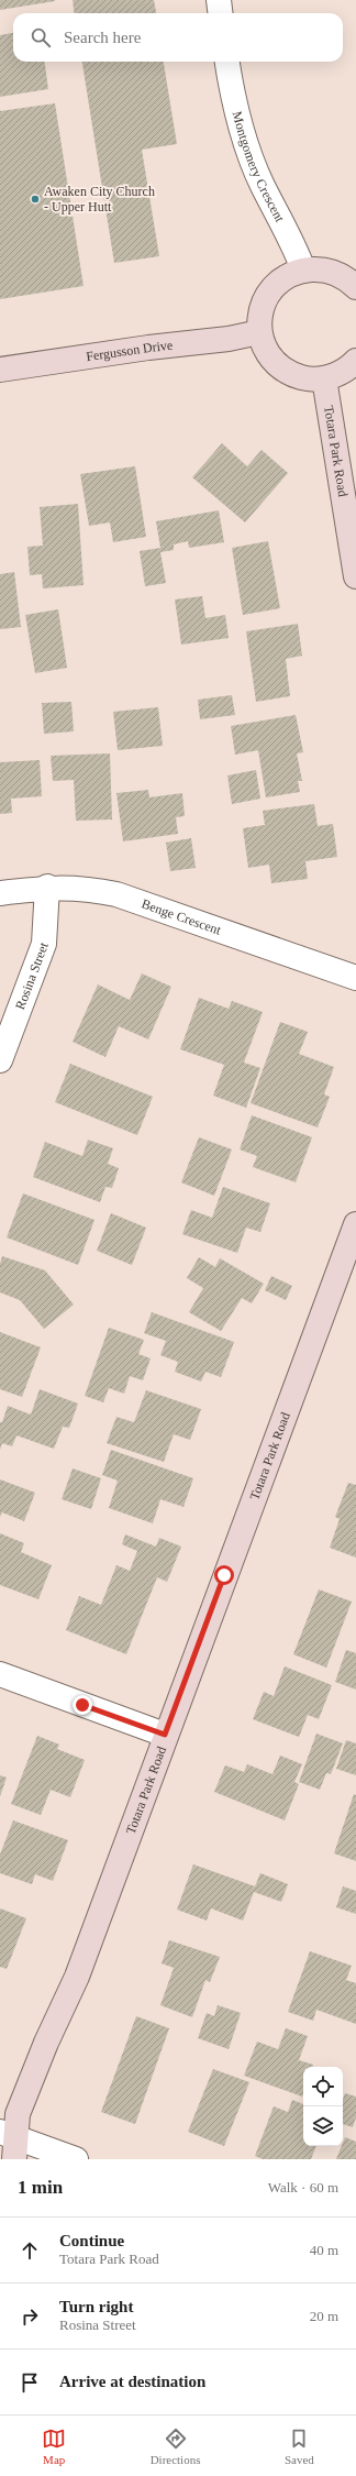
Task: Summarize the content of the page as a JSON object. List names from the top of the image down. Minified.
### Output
{"streets":{"street":["Montgomery Crescent","Fergusson Drive","Totara Park Road","Benge Crescent","Rosina Street"]},"crossings":[["Benge Crescent","Rosina Street"]],"places":["Awaken City Church - Upper Hutt"],"page":{"search":"Search here","heading":["1 min","Walk · 60 m"],"list":[["Continue","Totara Park Road","40 m"],["Turn right","Rosina Street","20 m"],"Arrive at destination"],"nav":["Map","Directions","Saved"]}}
